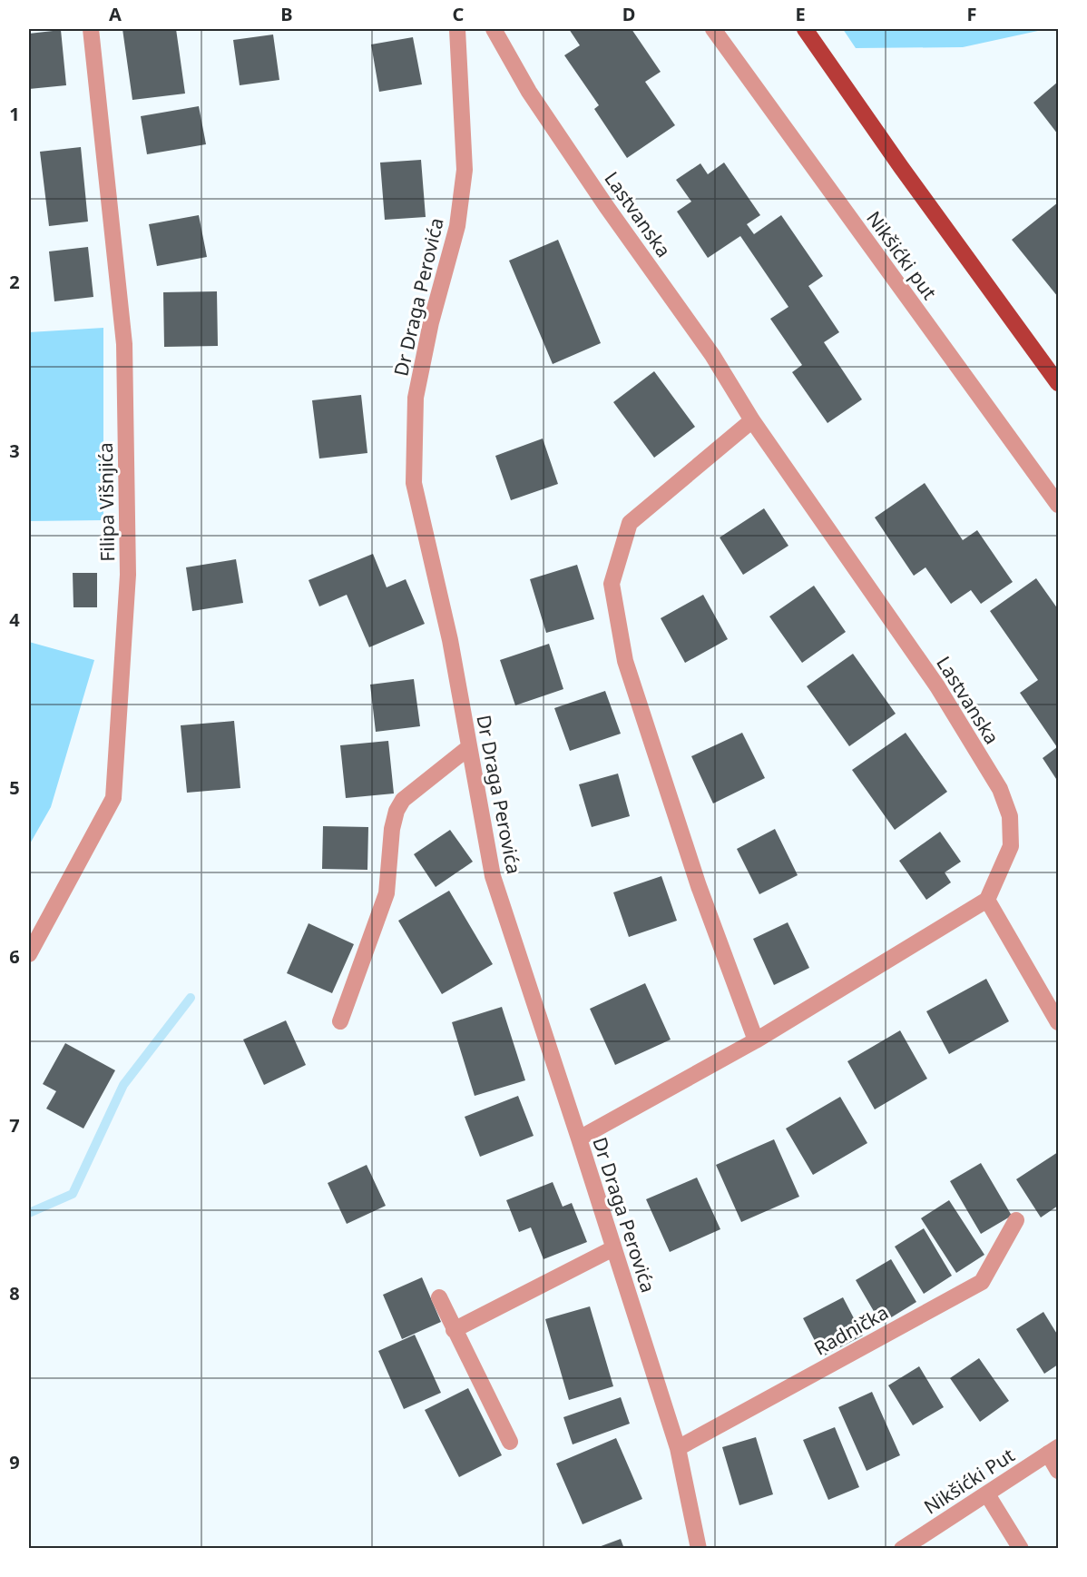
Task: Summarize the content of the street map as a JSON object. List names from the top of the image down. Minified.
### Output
{"streets":{"street":["Lastvanska","Nikšićki put","Dr Draga Perovića","Filipa Višnjića","Radnička","Nikšićki Put"]},"crossings":[["Dr Draga Perovića","Radnička"]],"grid":{"columns":["A","B","C","D","E","F"],"rows":["1","2","3","4","5","6","7","8","9"]}}
